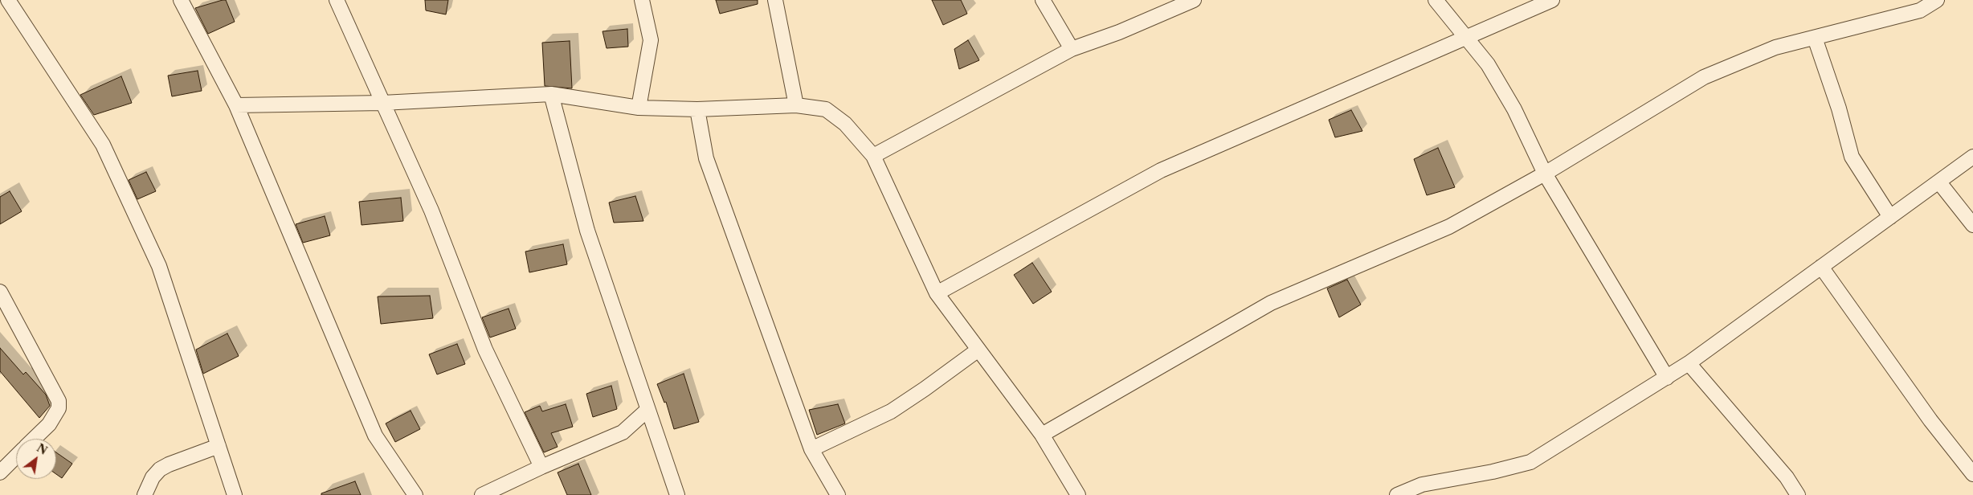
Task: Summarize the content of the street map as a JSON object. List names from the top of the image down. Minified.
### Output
{"north":"top right"}
